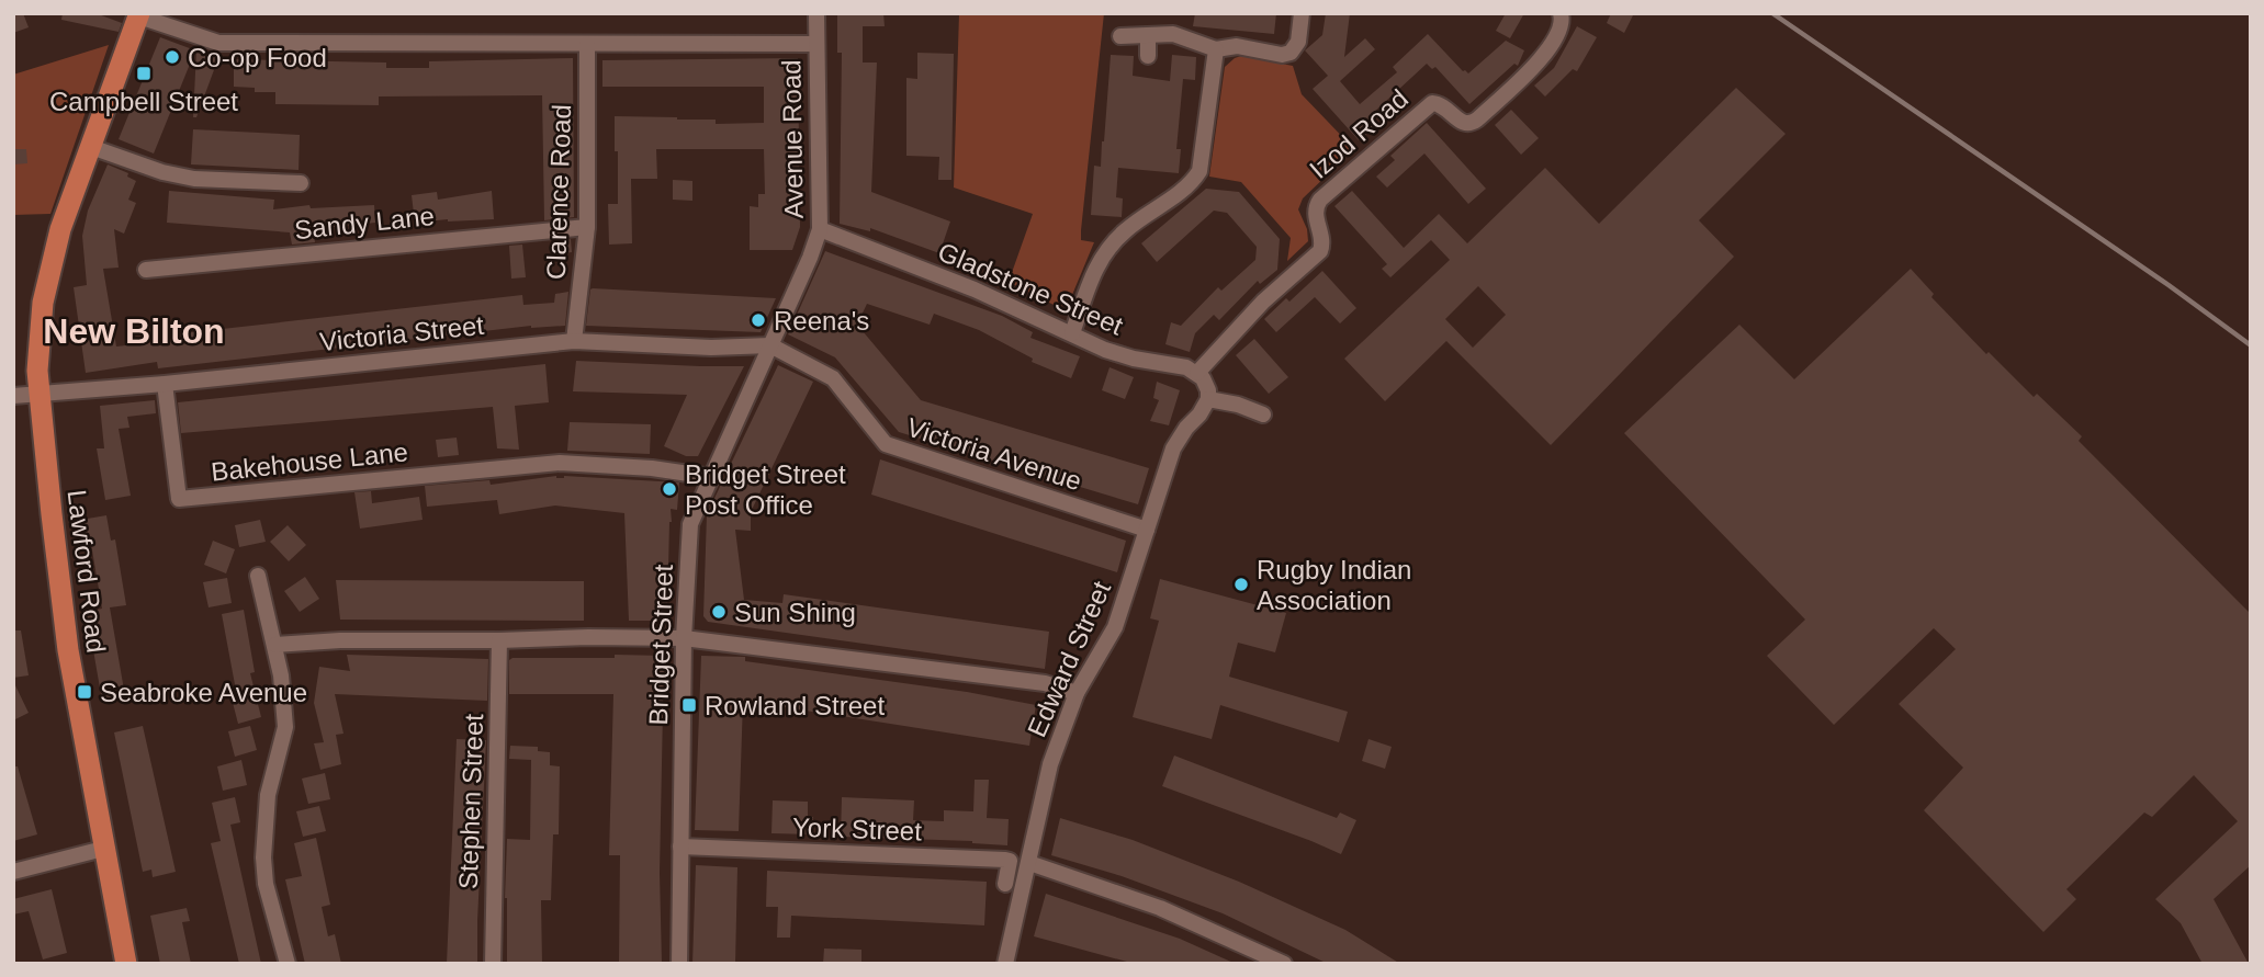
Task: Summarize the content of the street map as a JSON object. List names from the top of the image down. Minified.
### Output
{"streets":{"main road":["Lawford Road"],"street":["Izod Road","Avenue Road","Clarence Road","Sandy Lane","Gladstone Street","Victoria Street","Victoria Avenue","Bakehouse Lane","Bridget Street","Edward Street","Stephen Street","York Street"]},"crossings":[["Izod Road","Gladstone Street"],["Avenue Road","Gladstone Street"],["Avenue Road","Victoria Street"],["Avenue Road","Victoria Avenue"],["Avenue Road","Bridget Street"],["Clarence Road","Sandy Lane"],["Clarence Road","Victoria Street"],["Victoria Street","Victoria Avenue"],["Victoria Street","Bakehouse Lane"],["Victoria Street","Lawford Road"],["Victoria Street","Bridget Street"],["Victoria Avenue","Bridget Street"],["Victoria Avenue","Edward Street"],["Bakehouse Lane","Bridget Street"],["Bridget Street","York Street"]],"districts":["New Bilton"],"places":{"other":["Co-op Food","Reena's","Bridget Street Post Office","Rugby Indian Association","Sun Shing"],"transit":["Campbell Street","Seabroke Avenue","Rowland Street"]}}
